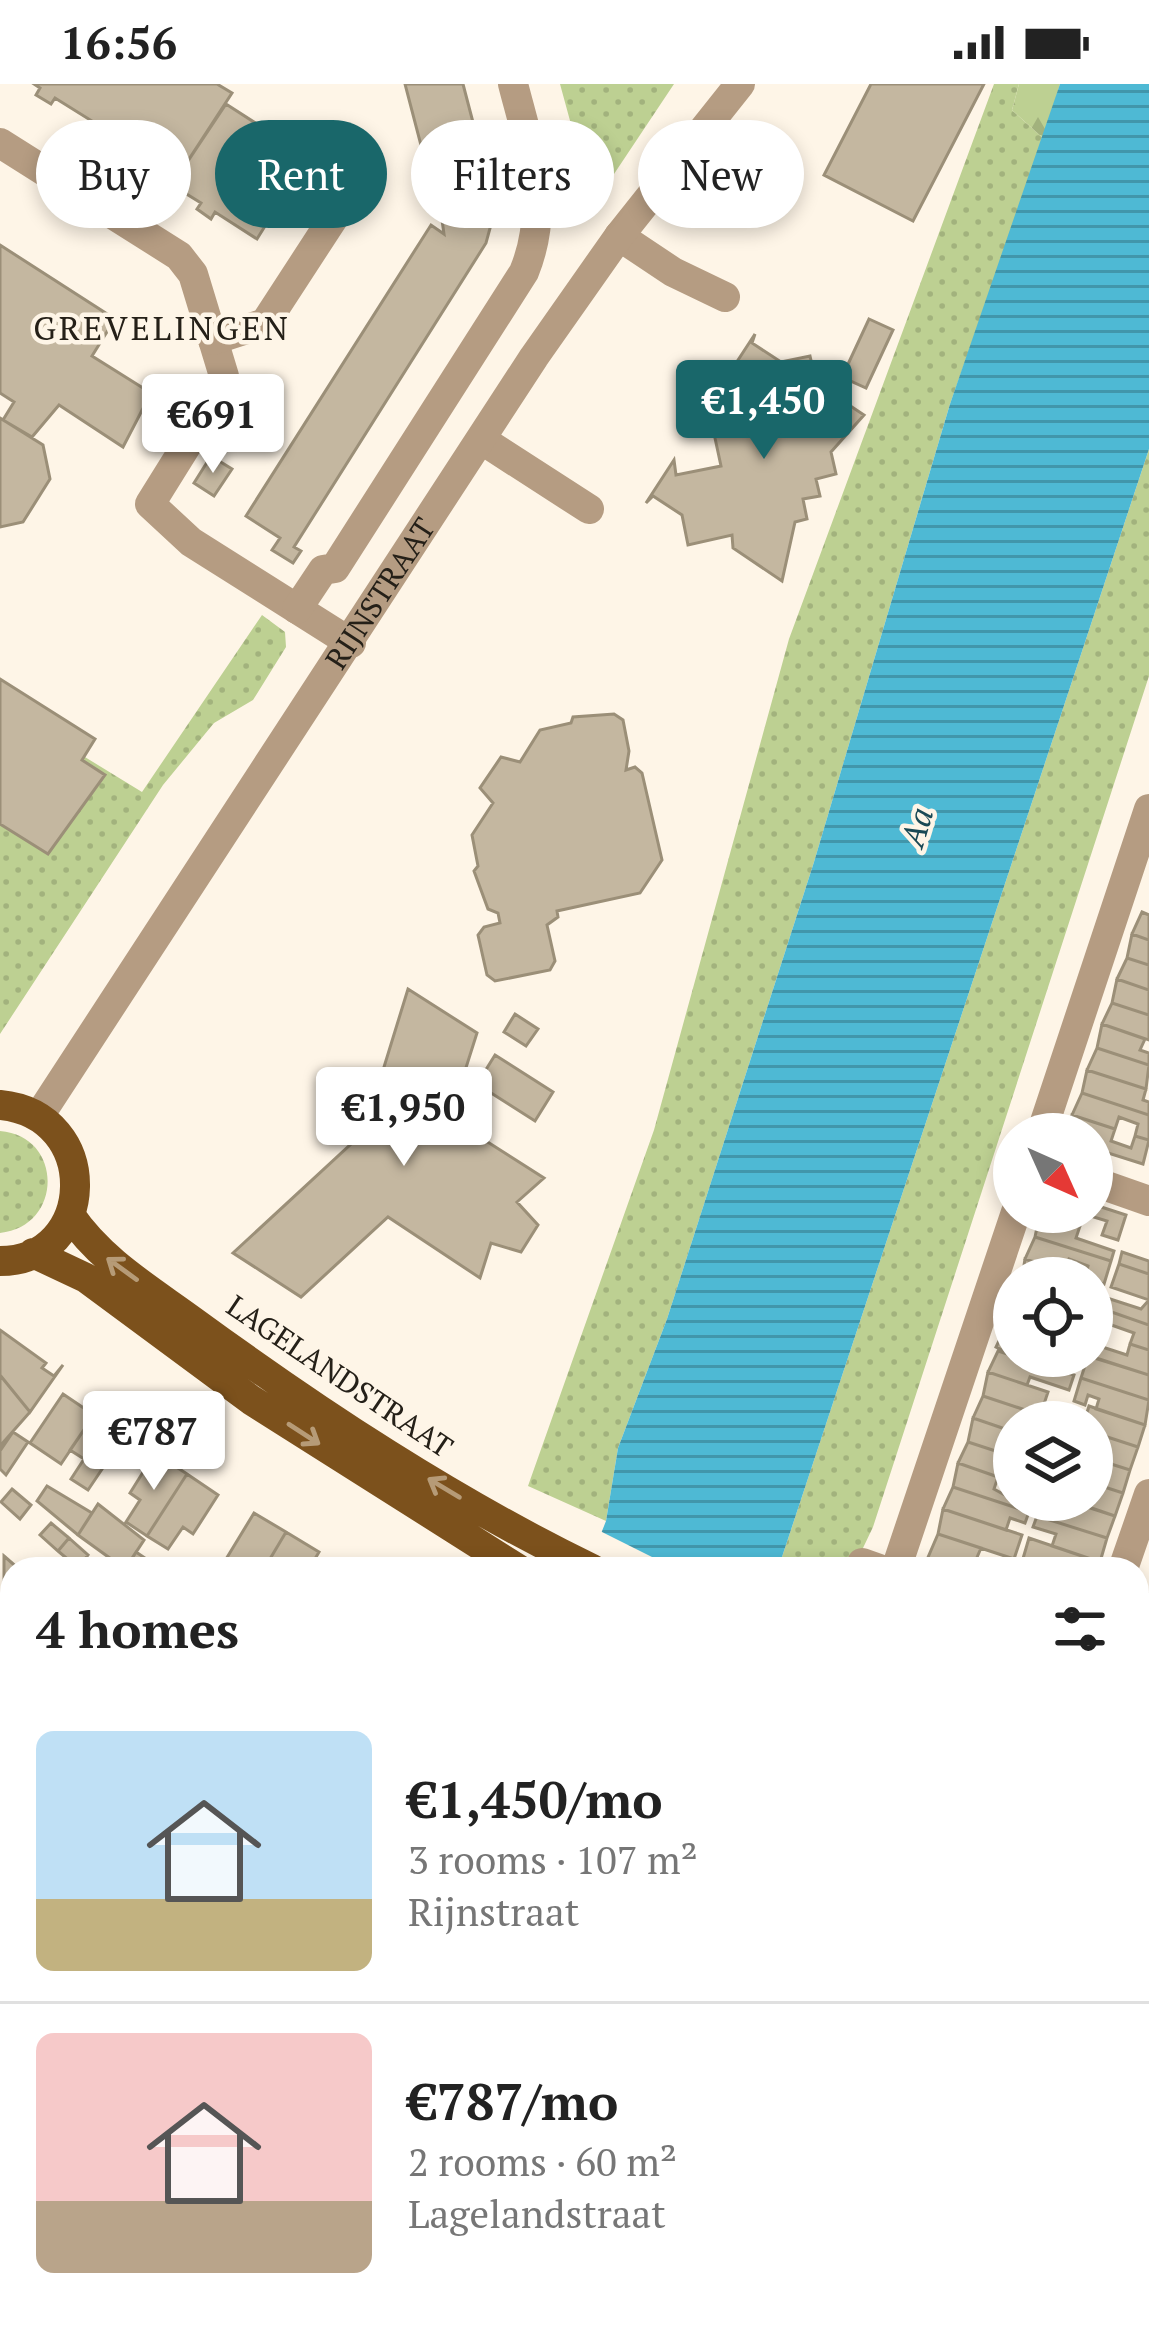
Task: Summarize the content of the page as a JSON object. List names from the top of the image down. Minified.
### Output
{"streets":{"main road":["LAGELANDSTRAAT"],"street":["RIJNSTRAAT"]},"districts":["GREVELINGEN"],"water":["Aa"],"north":"bottom right","page":{"status":"16:56","chip":["Buy","Rent","Filters","New"],"price":["€1,450","€691","€1,950","€787"],"heading":"4 homes","list":[{"name":"€1,450/mo","note":"3 rooms · 107 m² · Rijnstraat"},{"name":"€787/mo","note":"2 rooms · 60 m² · Lagelandstraat"}]}}
